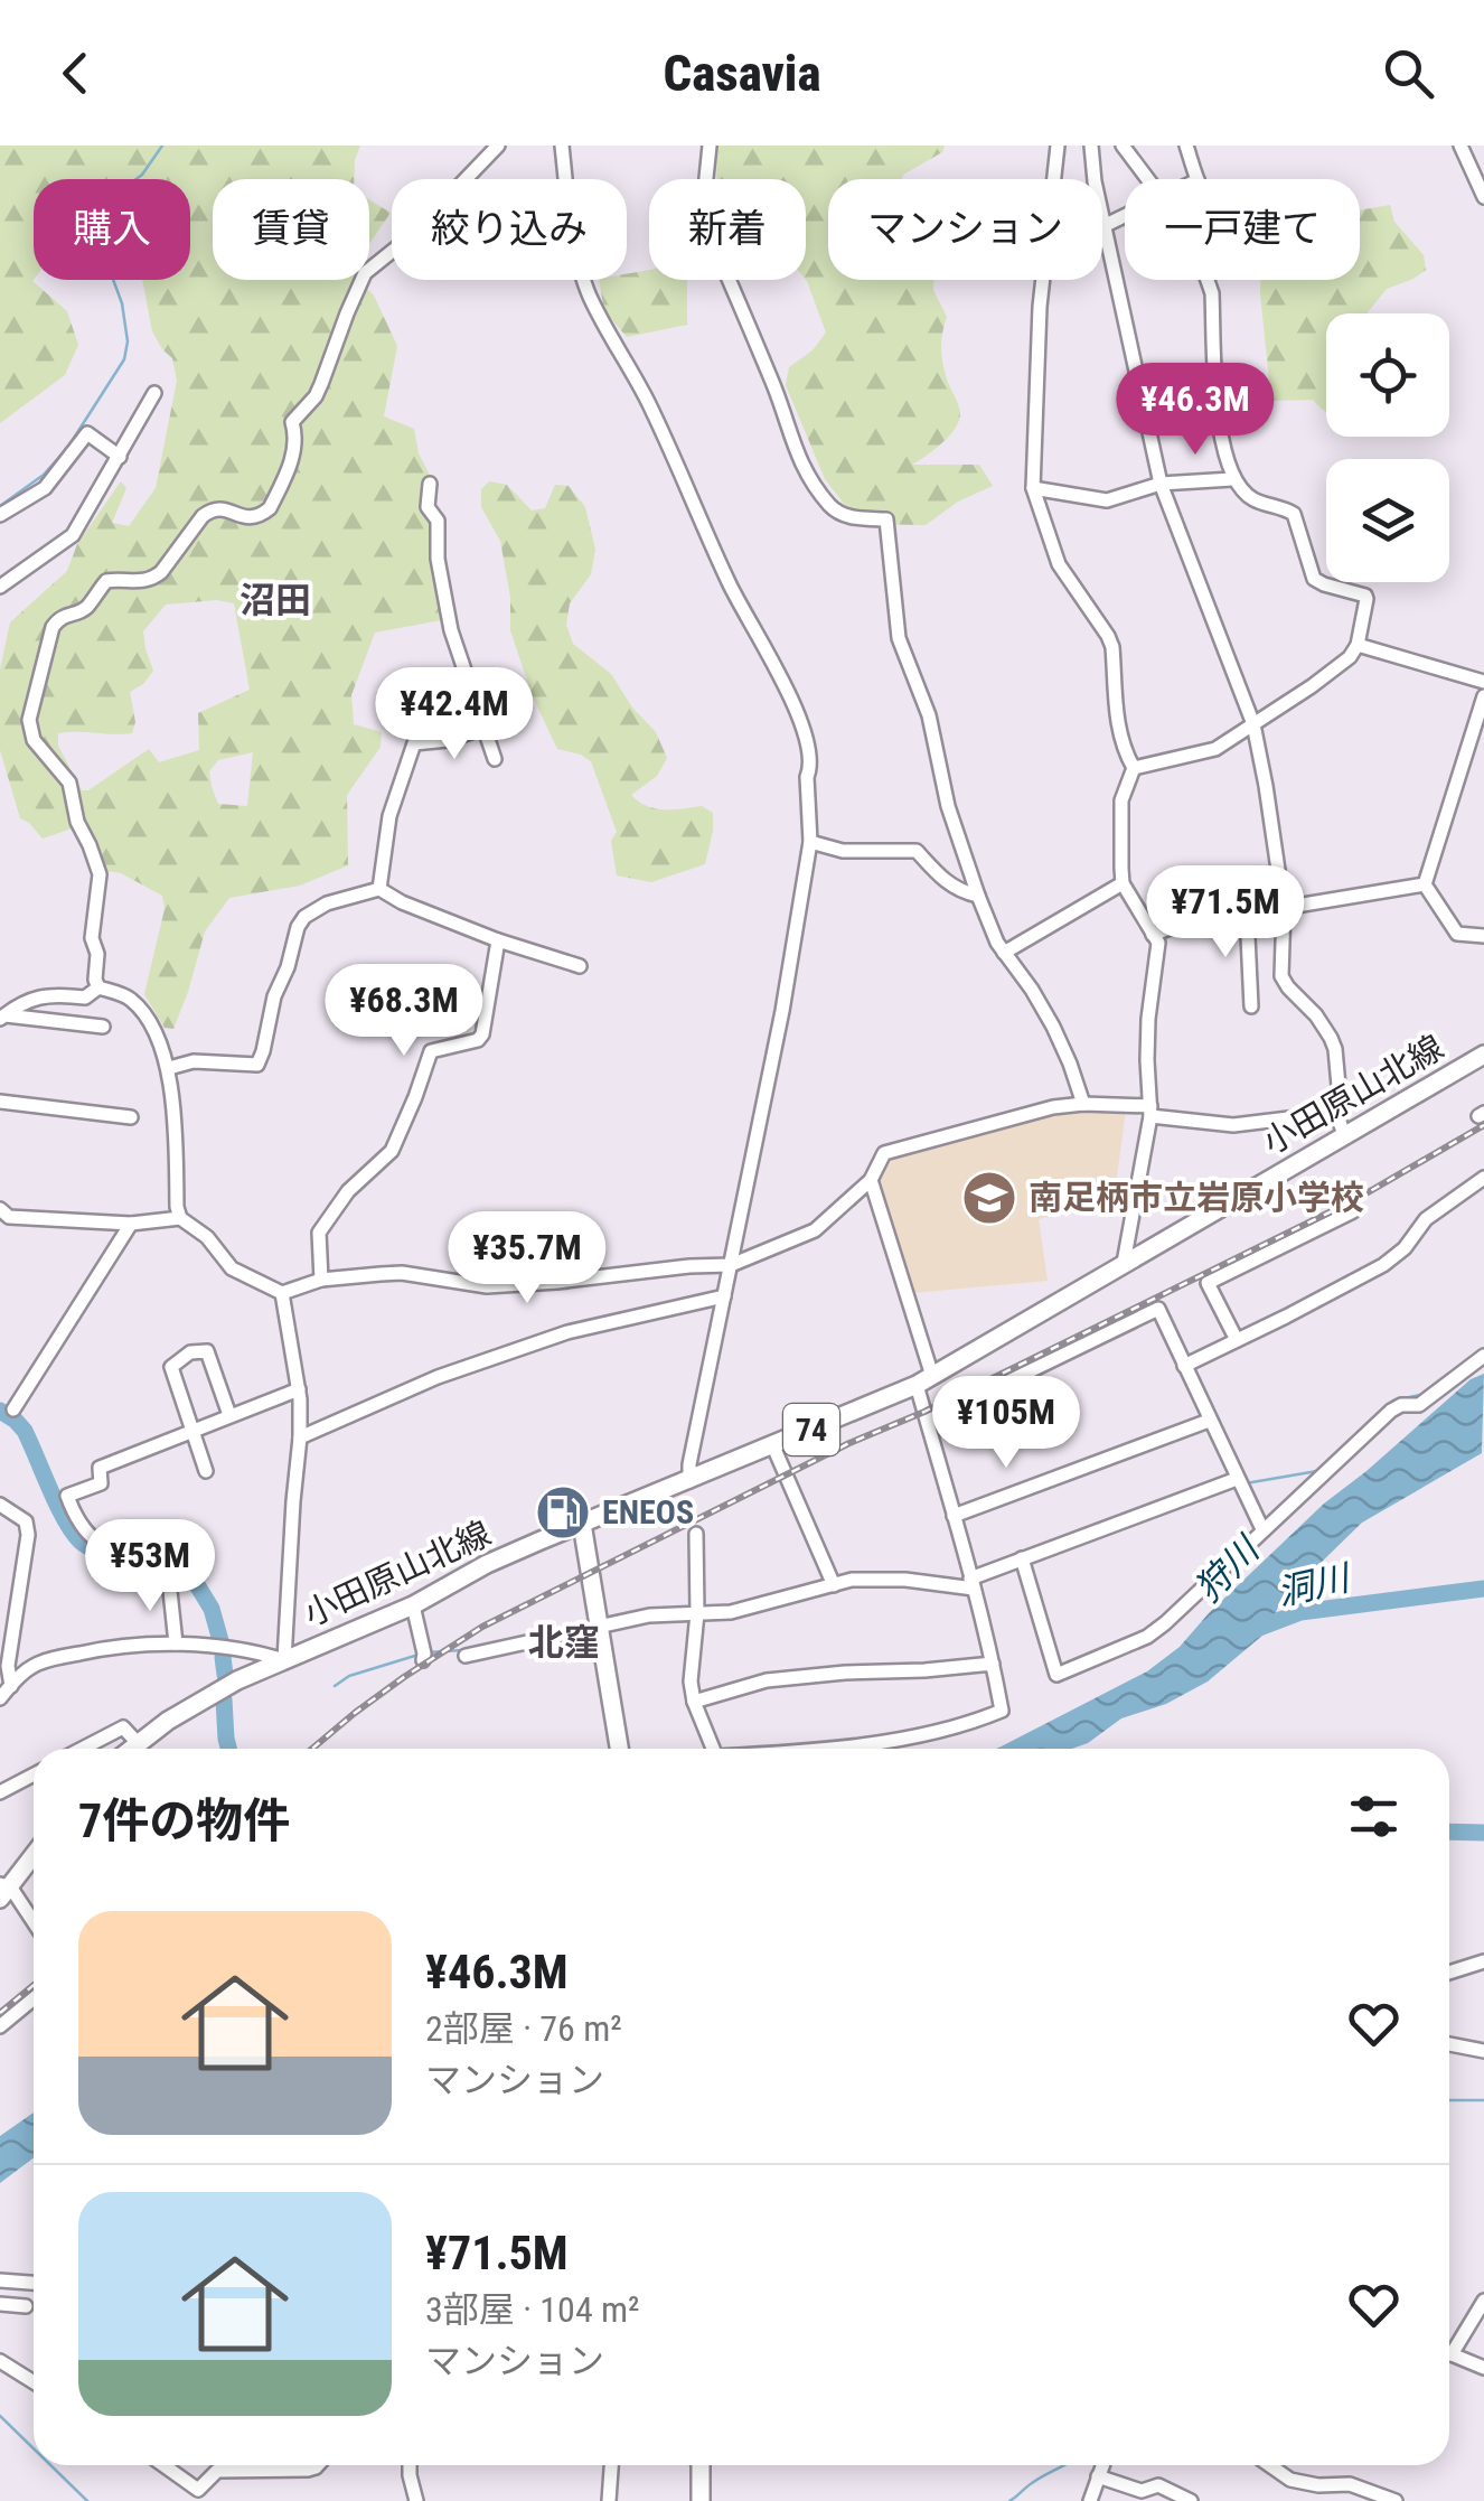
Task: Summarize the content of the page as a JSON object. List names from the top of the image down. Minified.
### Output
{"streets":{"main road":["小田原山北線","74"]},"districts":["沼田","北窪"],"water":["狩川","洞川"],"places":{"school or university":["南足柄市立岩原小学校"],"fuel station":["ENEOS"]},"page":{"header":"Casavia","chip":["購入","賃貸","絞り込み","新着","マンション","一戸建て"],"price":["¥46.3M","¥42.4M","¥71.5M","¥68.3M","¥35.7M","¥105M","¥53M"],"heading":"7件の物件","list":[{"name":"¥46.3M","note":"2部屋 · 76 m² · マンション"},{"name":"¥71.5M","note":"3部屋 · 104 m² · マンション"}]}}
